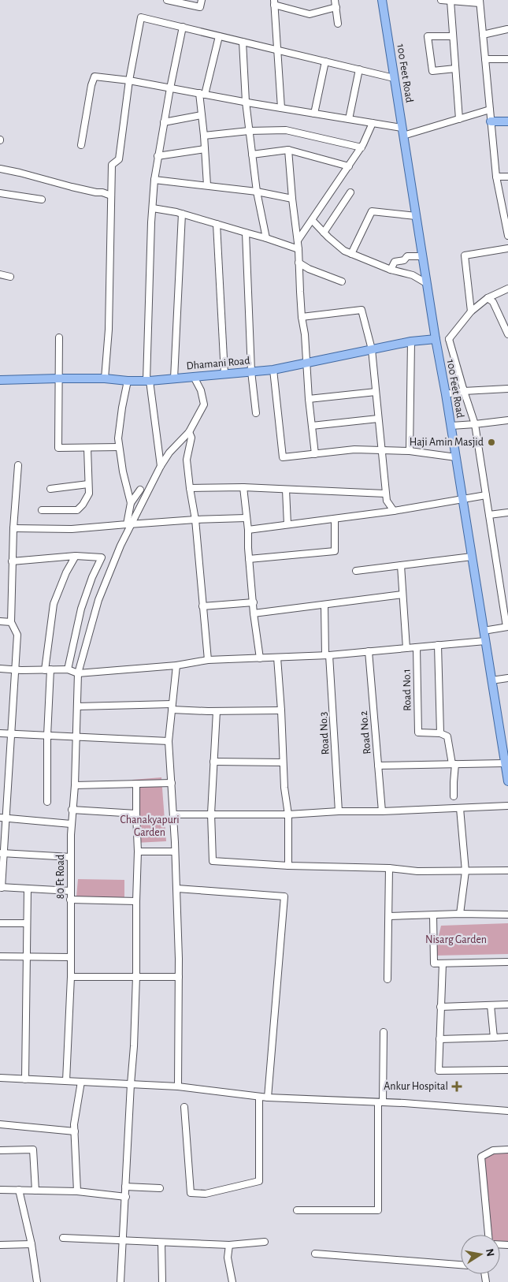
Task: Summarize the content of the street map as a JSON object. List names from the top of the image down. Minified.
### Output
{"streets":{"main road":["100 Feet Road","Dhamani Road"],"street":["Road No.1","Road No.2","Road No.3","80 Ft Road"]},"crossings":[["100 Feet Road","Dhamani Road"]],"parks":["Chanakyapuri Garden","Nisarg Garden"],"places":{"other":["Haji Amin Masjid"],"health":["Ankur Hospital"]},"north":"right"}
